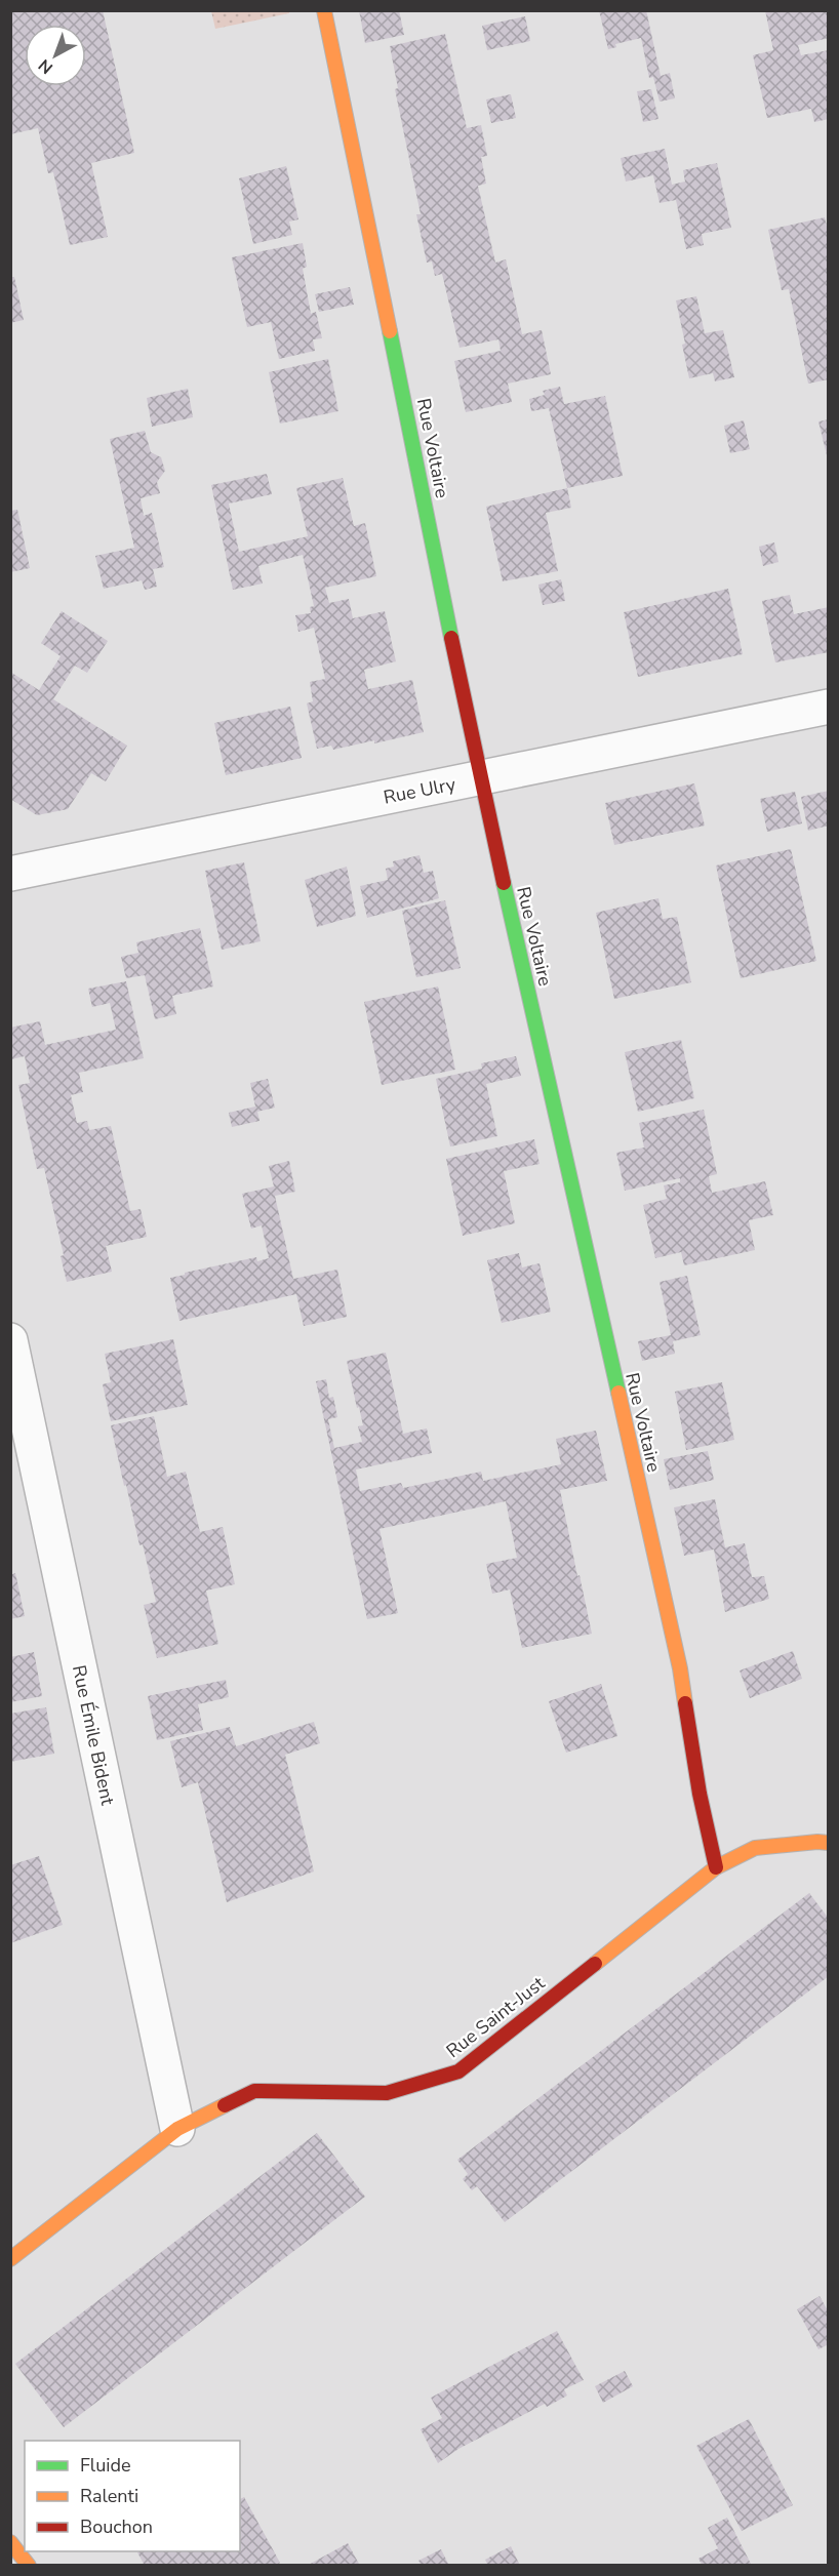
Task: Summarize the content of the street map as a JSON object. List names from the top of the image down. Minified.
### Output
{"streets":{"street":["Rue Voltaire","Rue Ulry","Rue Émile Bident","Rue Saint-Just"]},"crossings":[["Rue Voltaire","Rue Ulry"],["Rue Voltaire","Rue Saint-Just"],["Rue Émile Bident","Rue Saint-Just"]],"legend":["Fluide","Ralenti","Bouchon"],"north":"bottom left"}
